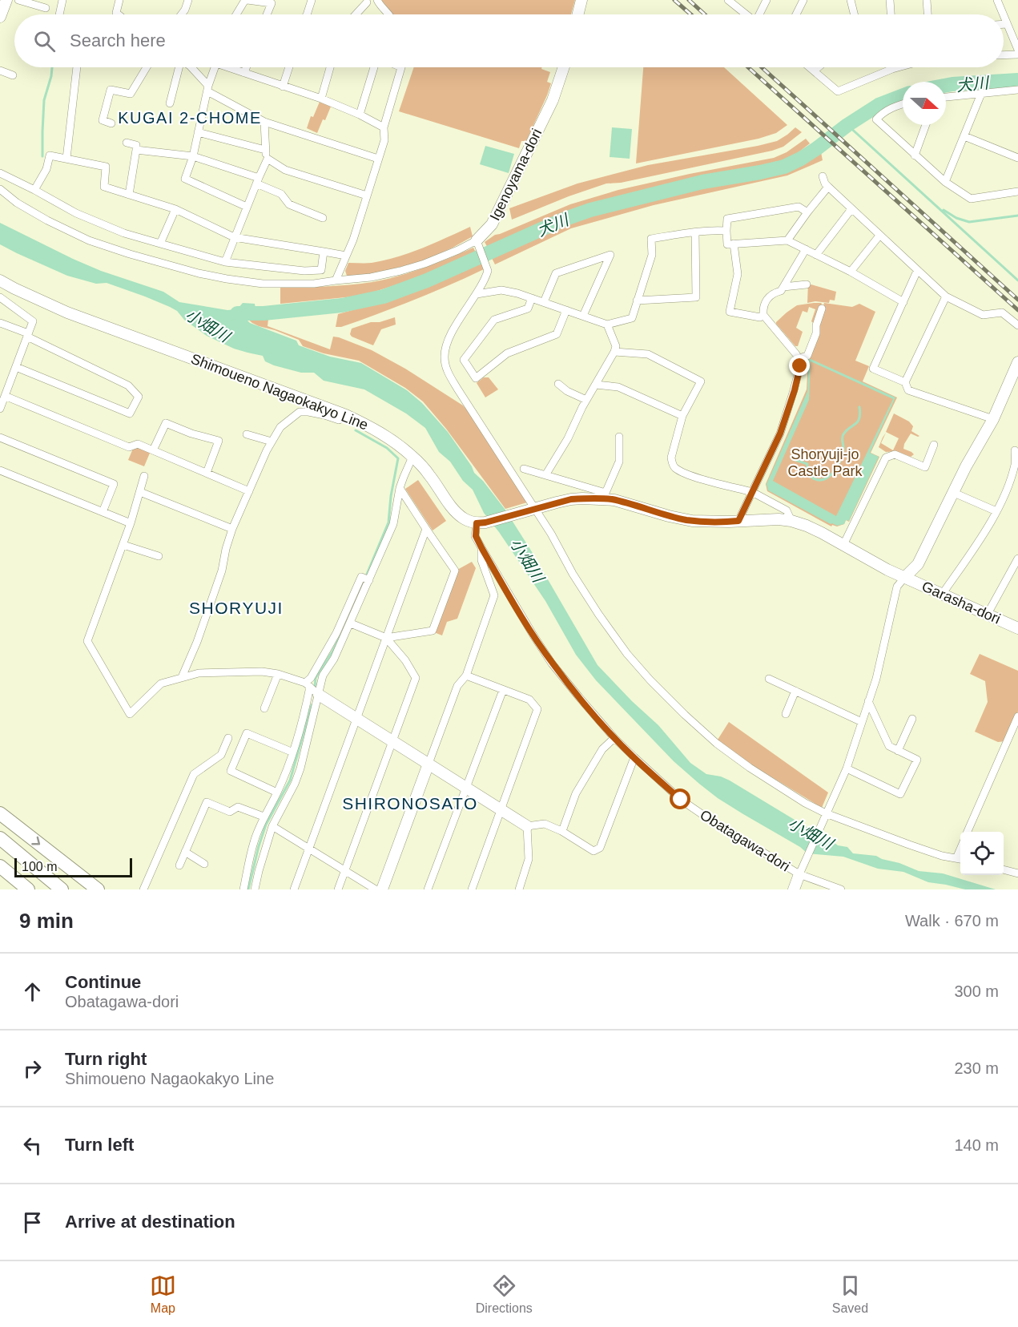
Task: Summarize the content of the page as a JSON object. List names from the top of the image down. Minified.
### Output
{"streets":{"main road":["Igenoyama-dori","Shimoueno Nagaokakyo Line","Garasha-dori"],"street":["Obatagawa-dori"]},"crossings":[["Shimoueno Nagaokakyo Line","Obatagawa-dori"]],"districts":["KUGAI 2-CHOME","SHORYUJI","SHIRONOSATO"],"water":["犬川","小畑川"],"parks":["Shoryuji-jo Castle Park"],"scale_bar":"100 m","north":"right","page":{"search":"Search here","scale":"100 m","heading":["9 min","Walk · 670 m"],"list":[["Continue","Obatagawa-dori","300 m"],["Turn right","Shimoueno Nagaokakyo Line","230 m"],["Turn left","140 m"],"Arrive at destination"],"nav":["Map","Directions","Saved"]}}
